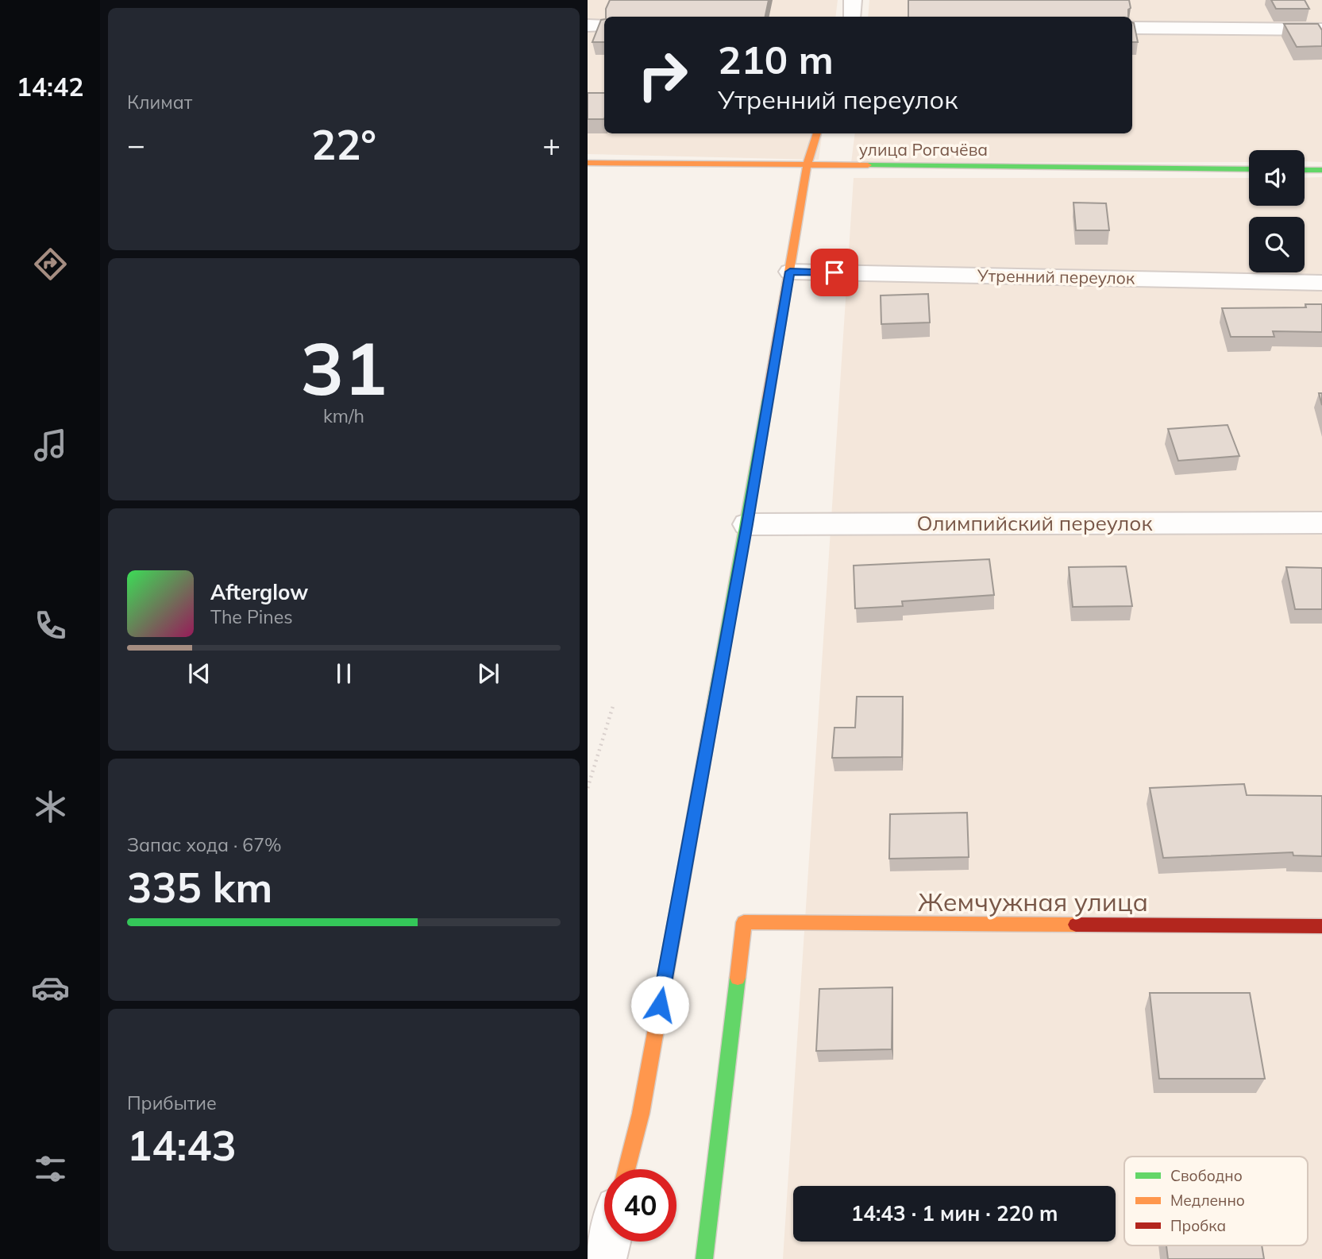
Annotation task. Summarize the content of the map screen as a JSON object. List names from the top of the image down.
{
  "streets": {
    "street": [
      "улица Рогачёва",
      "Утренний переулок",
      "Олимпийский переулок",
      "Жемчужная улица"
    ]
  },
  "legend": ["Свободно", "Медленно", "Пробка"],
  "page": {
    "tabs": "14:42",
    "tile": [
      "Климат",
      ["31", "km/h"],
      ["Запас хода · 67%", "335 km"],
      ["Прибытие", "14:43"]
    ],
    "turn": ["210 m", "Утренний переулок"],
    "heat": ["−", "22°", "+"],
    "song": ["Afterglow", "The Pines"],
    "limit": "40",
    "trip": "14:43 · 1 мин · 220 m"
  }
}
